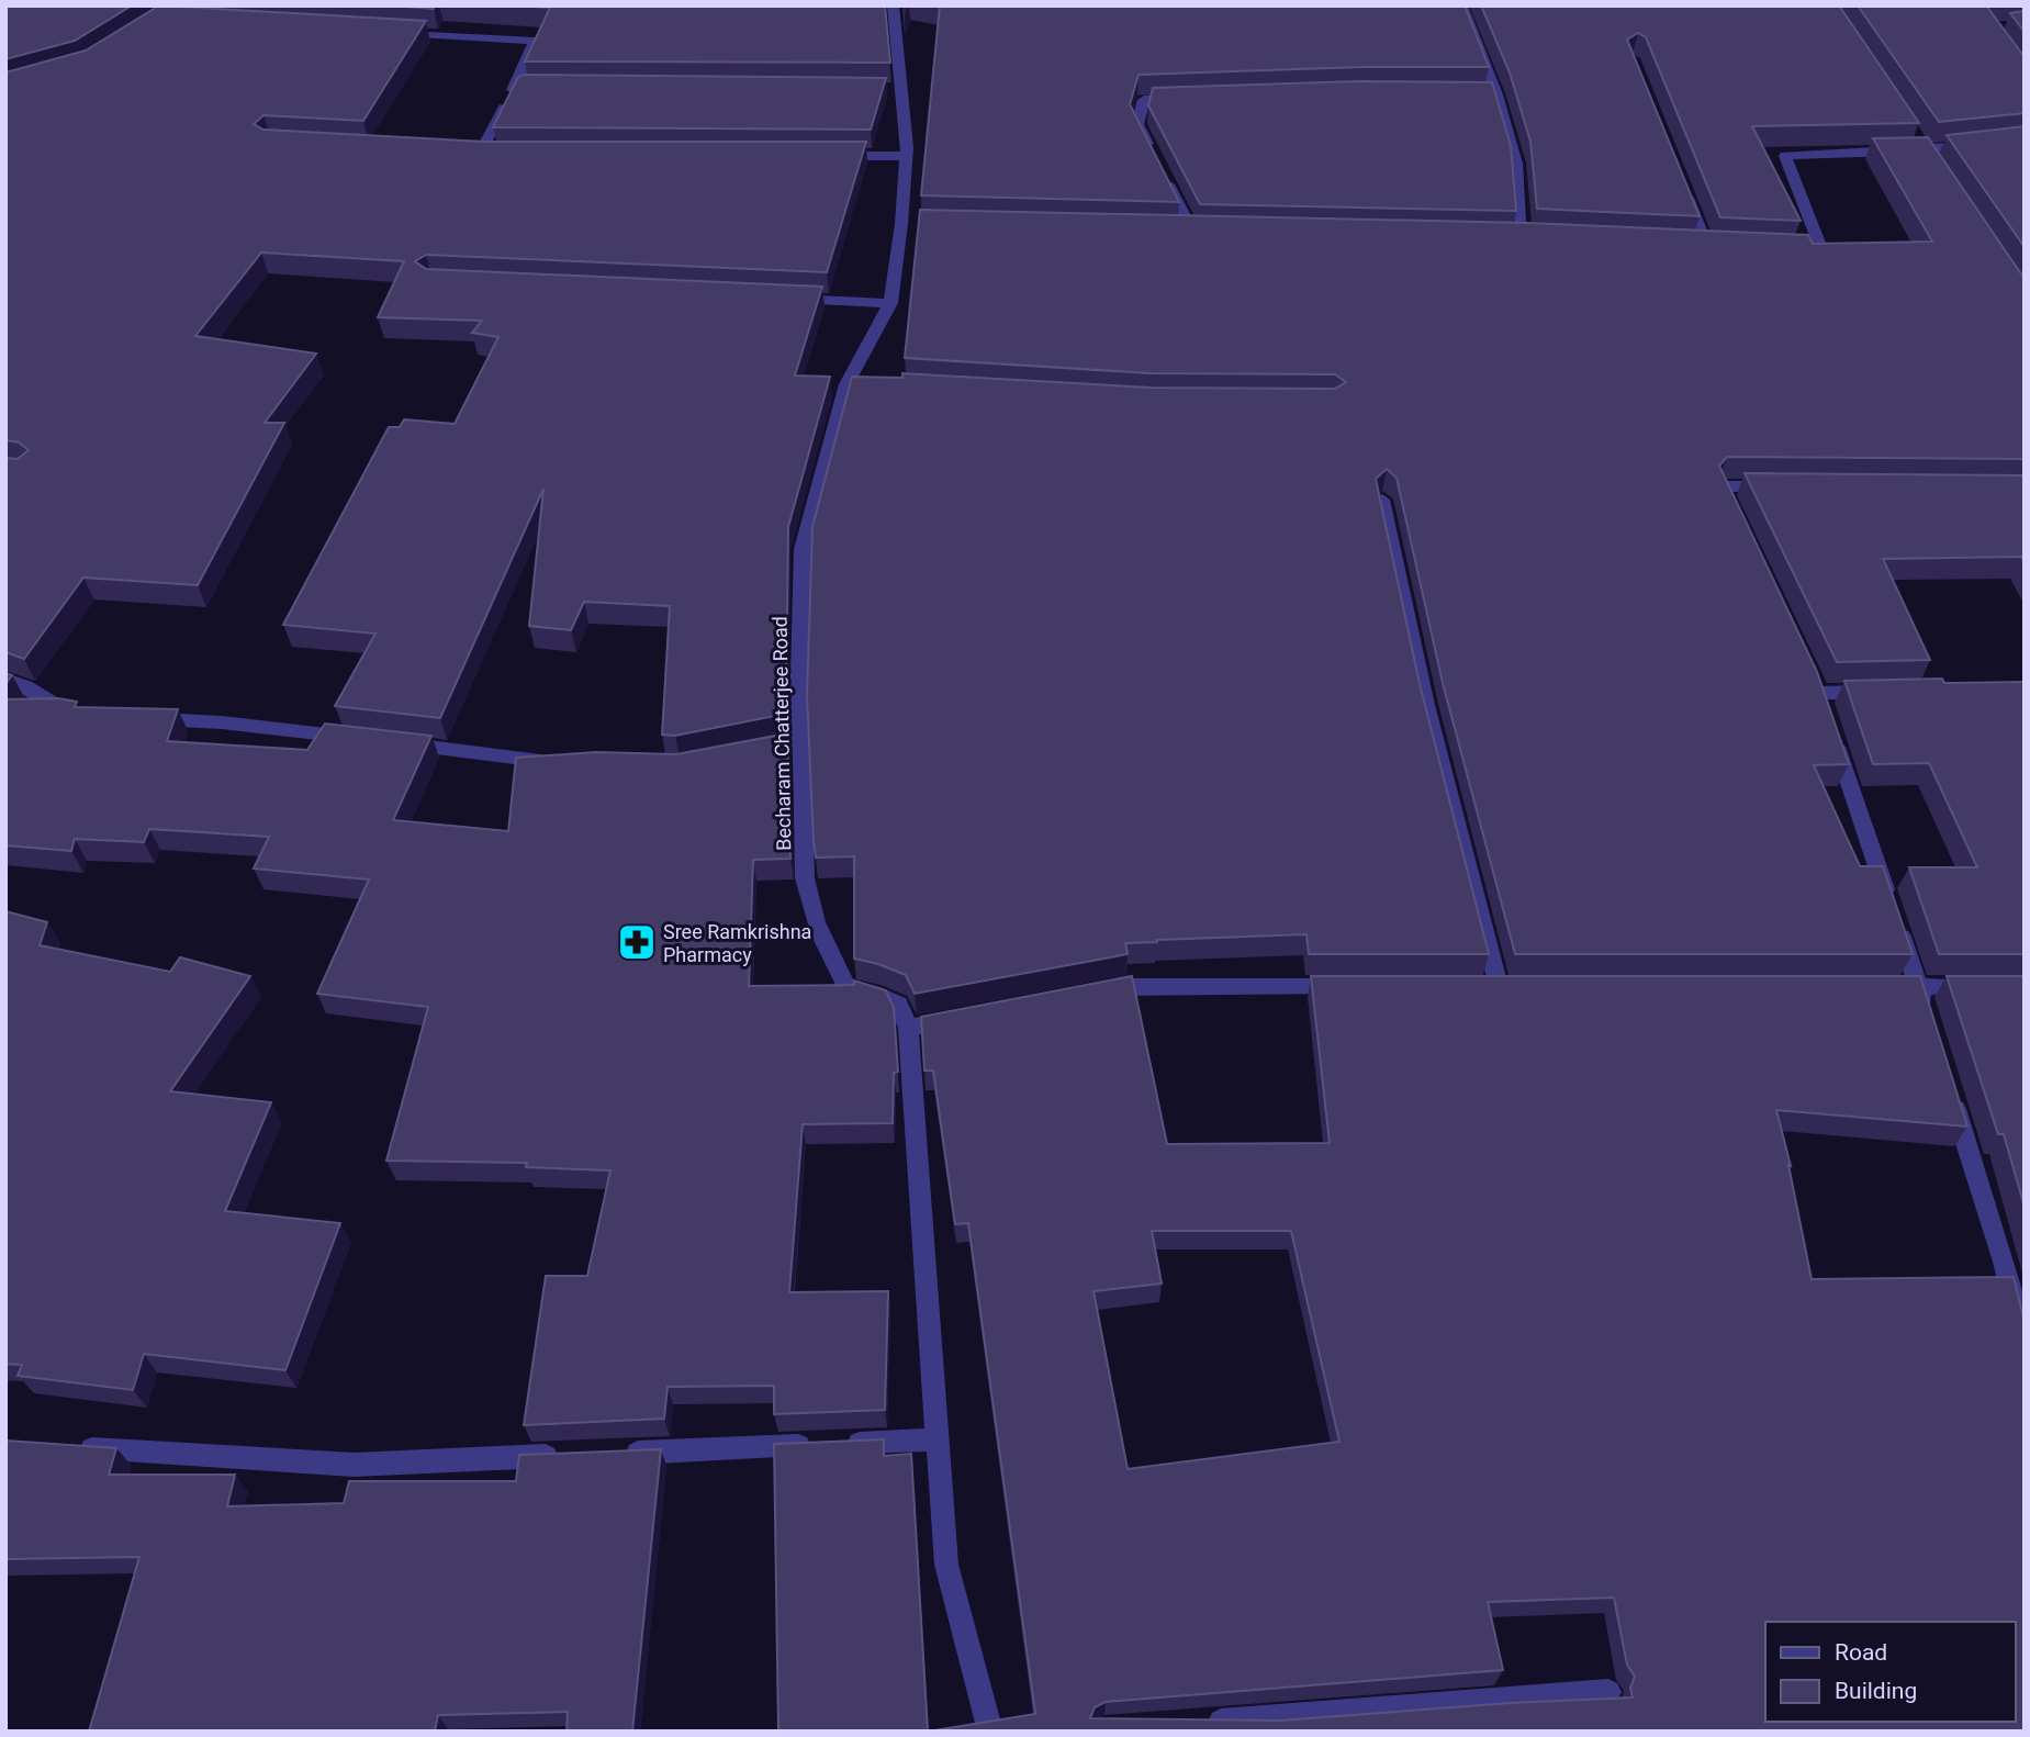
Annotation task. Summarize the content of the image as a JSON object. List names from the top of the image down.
{
  "streets": {
    "street": ["Becharam Chatterjee Road"]
  },
  "places": {
    "pharmacy": ["Sree Ramkrishna Pharmacy"]
  },
  "legend": ["Road", "Building"]
}
